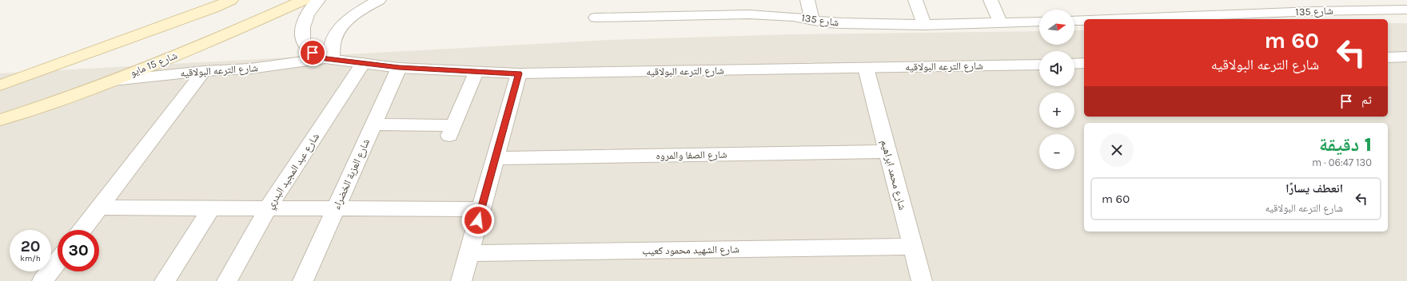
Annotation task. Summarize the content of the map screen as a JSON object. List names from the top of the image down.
{
  "streets": {
    "main road": ["شارع 15 مايو"],
    "street": [
      "شارع 135",
      "شارع الترعه البولاقيه",
      "شارع الصفا والمروه",
      "شارع عبد المجيد البدري",
      "شارع العزبة الخضراء",
      "شارع محمد ابراهيم",
      "شارع الشهيد محمود كعيب"
    ]
  },
  "crossings": [
    ["شارع 15 مايو", "شارع الترعه البولاقيه"],
    ["شارع الترعه البولاقيه", "شارع عبد المجيد البدري"],
    ["شارع الترعه البولاقيه", "شارع العزبة الخضراء"],
    ["شارع الترعه البولاقيه", "شارع محمد ابراهيم"],
    ["شارع الصفا والمروه", "شارع محمد ابراهيم"],
    ["شارع محمد ابراهيم", "شارع الشهيد محمود كعيب"]
  ],
  "north": "right",
  "page": {
    "map_buttons": ["+", "−"],
    "turn": ["60 m", "شارع الترعه البولاقيه"],
    "then": "ثم",
    "heading": ["1 دقيقة", "130 m · 06:47"],
    "list": [
      {
        "name": "انعطف يسارًا",
        "note": "شارع الترعه البولاقيه",
        "value": "60 m"
      }
    ],
    "speed": "20 km/h",
    "limit": "30"
  }
}
